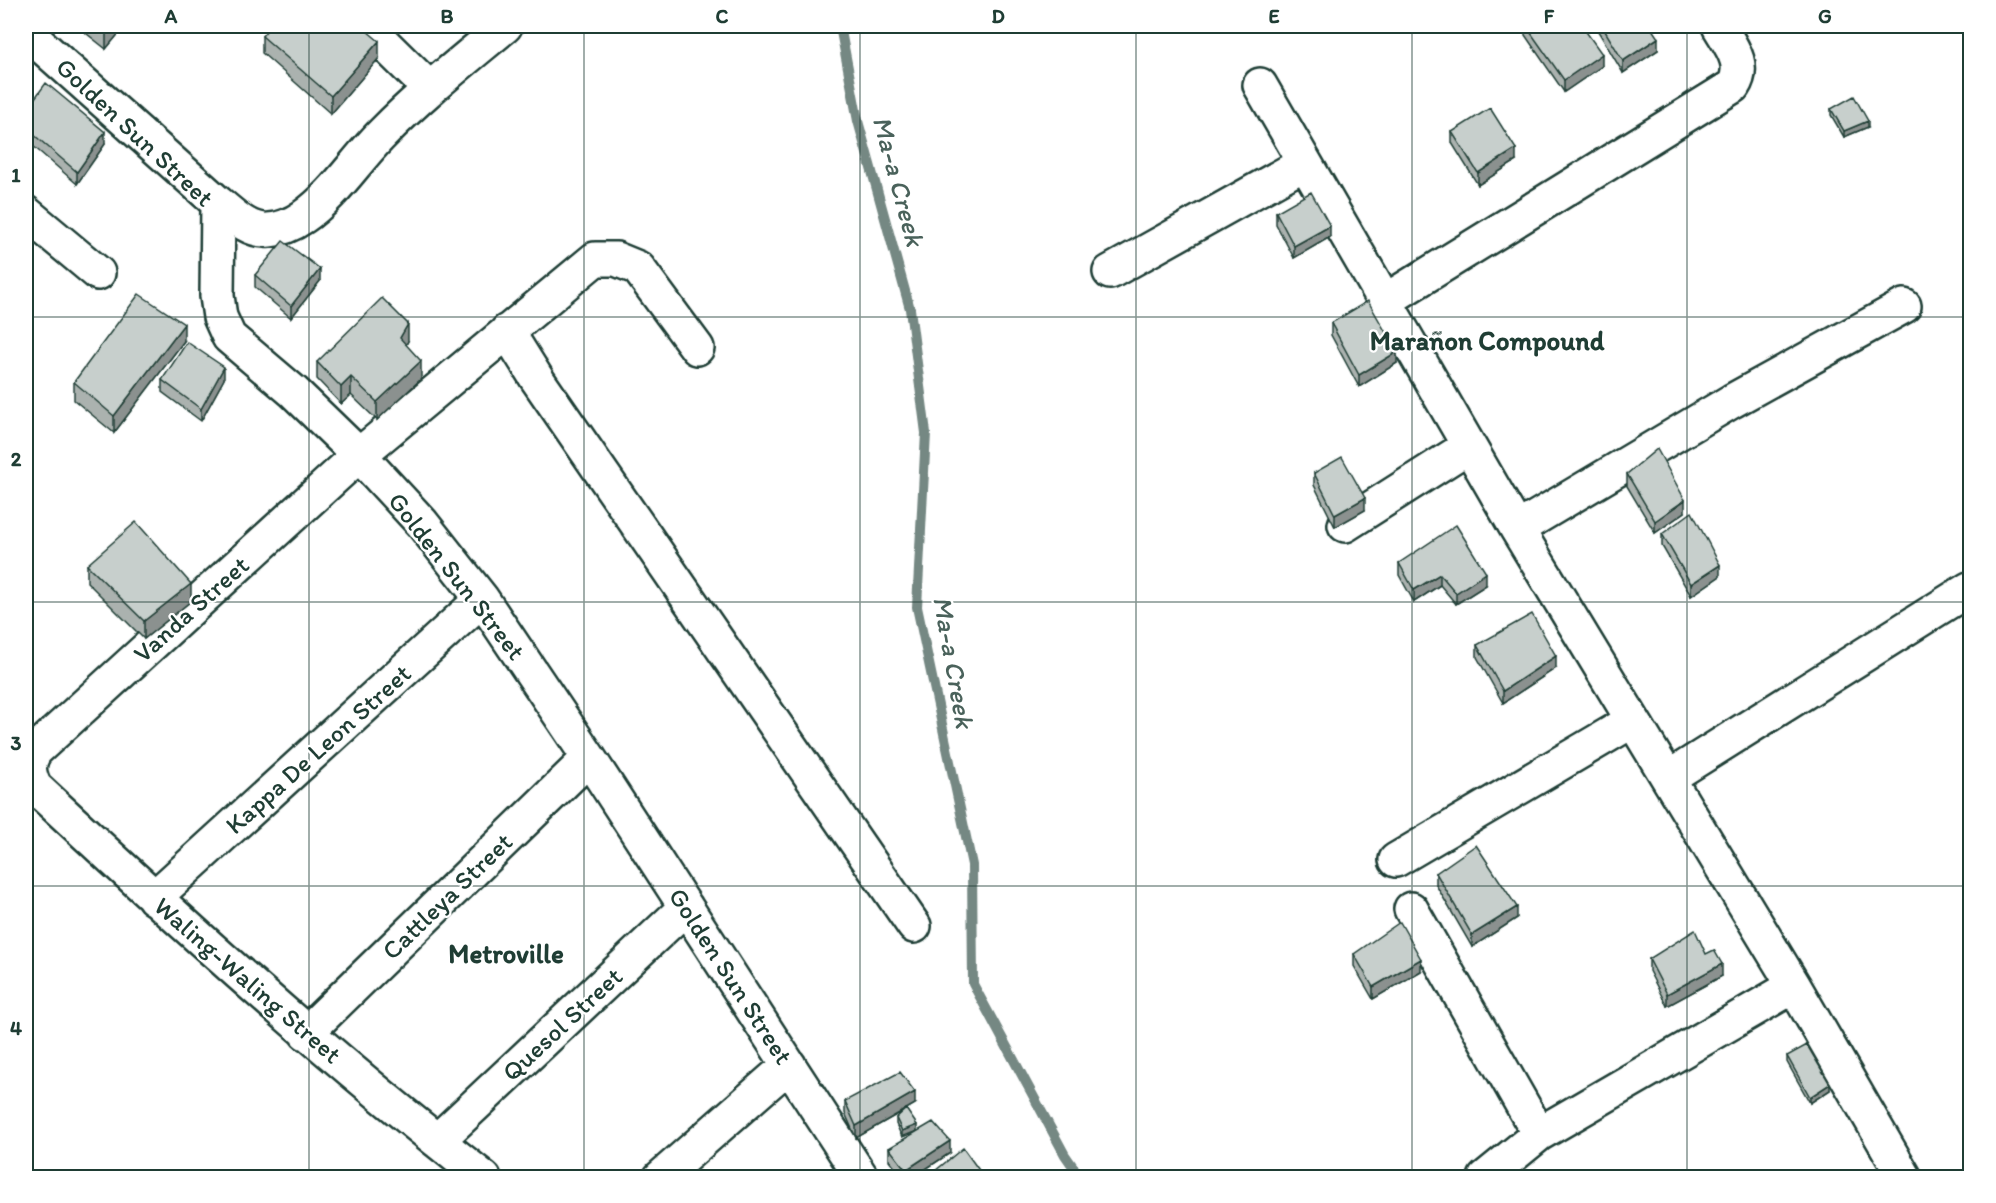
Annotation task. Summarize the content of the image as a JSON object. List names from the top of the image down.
{
  "streets": {
    "street": [
      "Golden Sun Street",
      "Vanda Street",
      "Kappa De Leon Street",
      "Cattleya Street",
      "Waling-Waling Street",
      "Quesol Street"
    ]
  },
  "crossings": [
    ["Golden Sun Street", "Vanda Street"],
    ["Golden Sun Street", "Kappa De Leon Street"],
    ["Golden Sun Street", "Cattleya Street"],
    ["Golden Sun Street", "Quesol Street"],
    ["Vanda Street", "Waling-Waling Street"],
    ["Kappa De Leon Street", "Waling-Waling Street"],
    ["Cattleya Street", "Waling-Waling Street"],
    ["Waling-Waling Street", "Quesol Street"]
  ],
  "districts": ["Marañon Compound", "Metroville"],
  "water": ["Ma-a Creek"],
  "grid": {
    "columns": [
      "A",
      "B",
      "C",
      "D",
      "E",
      "F",
      "G"
    ],
    "rows": [
      "1",
      "2",
      "3",
      "4"
    ]
  }
}
